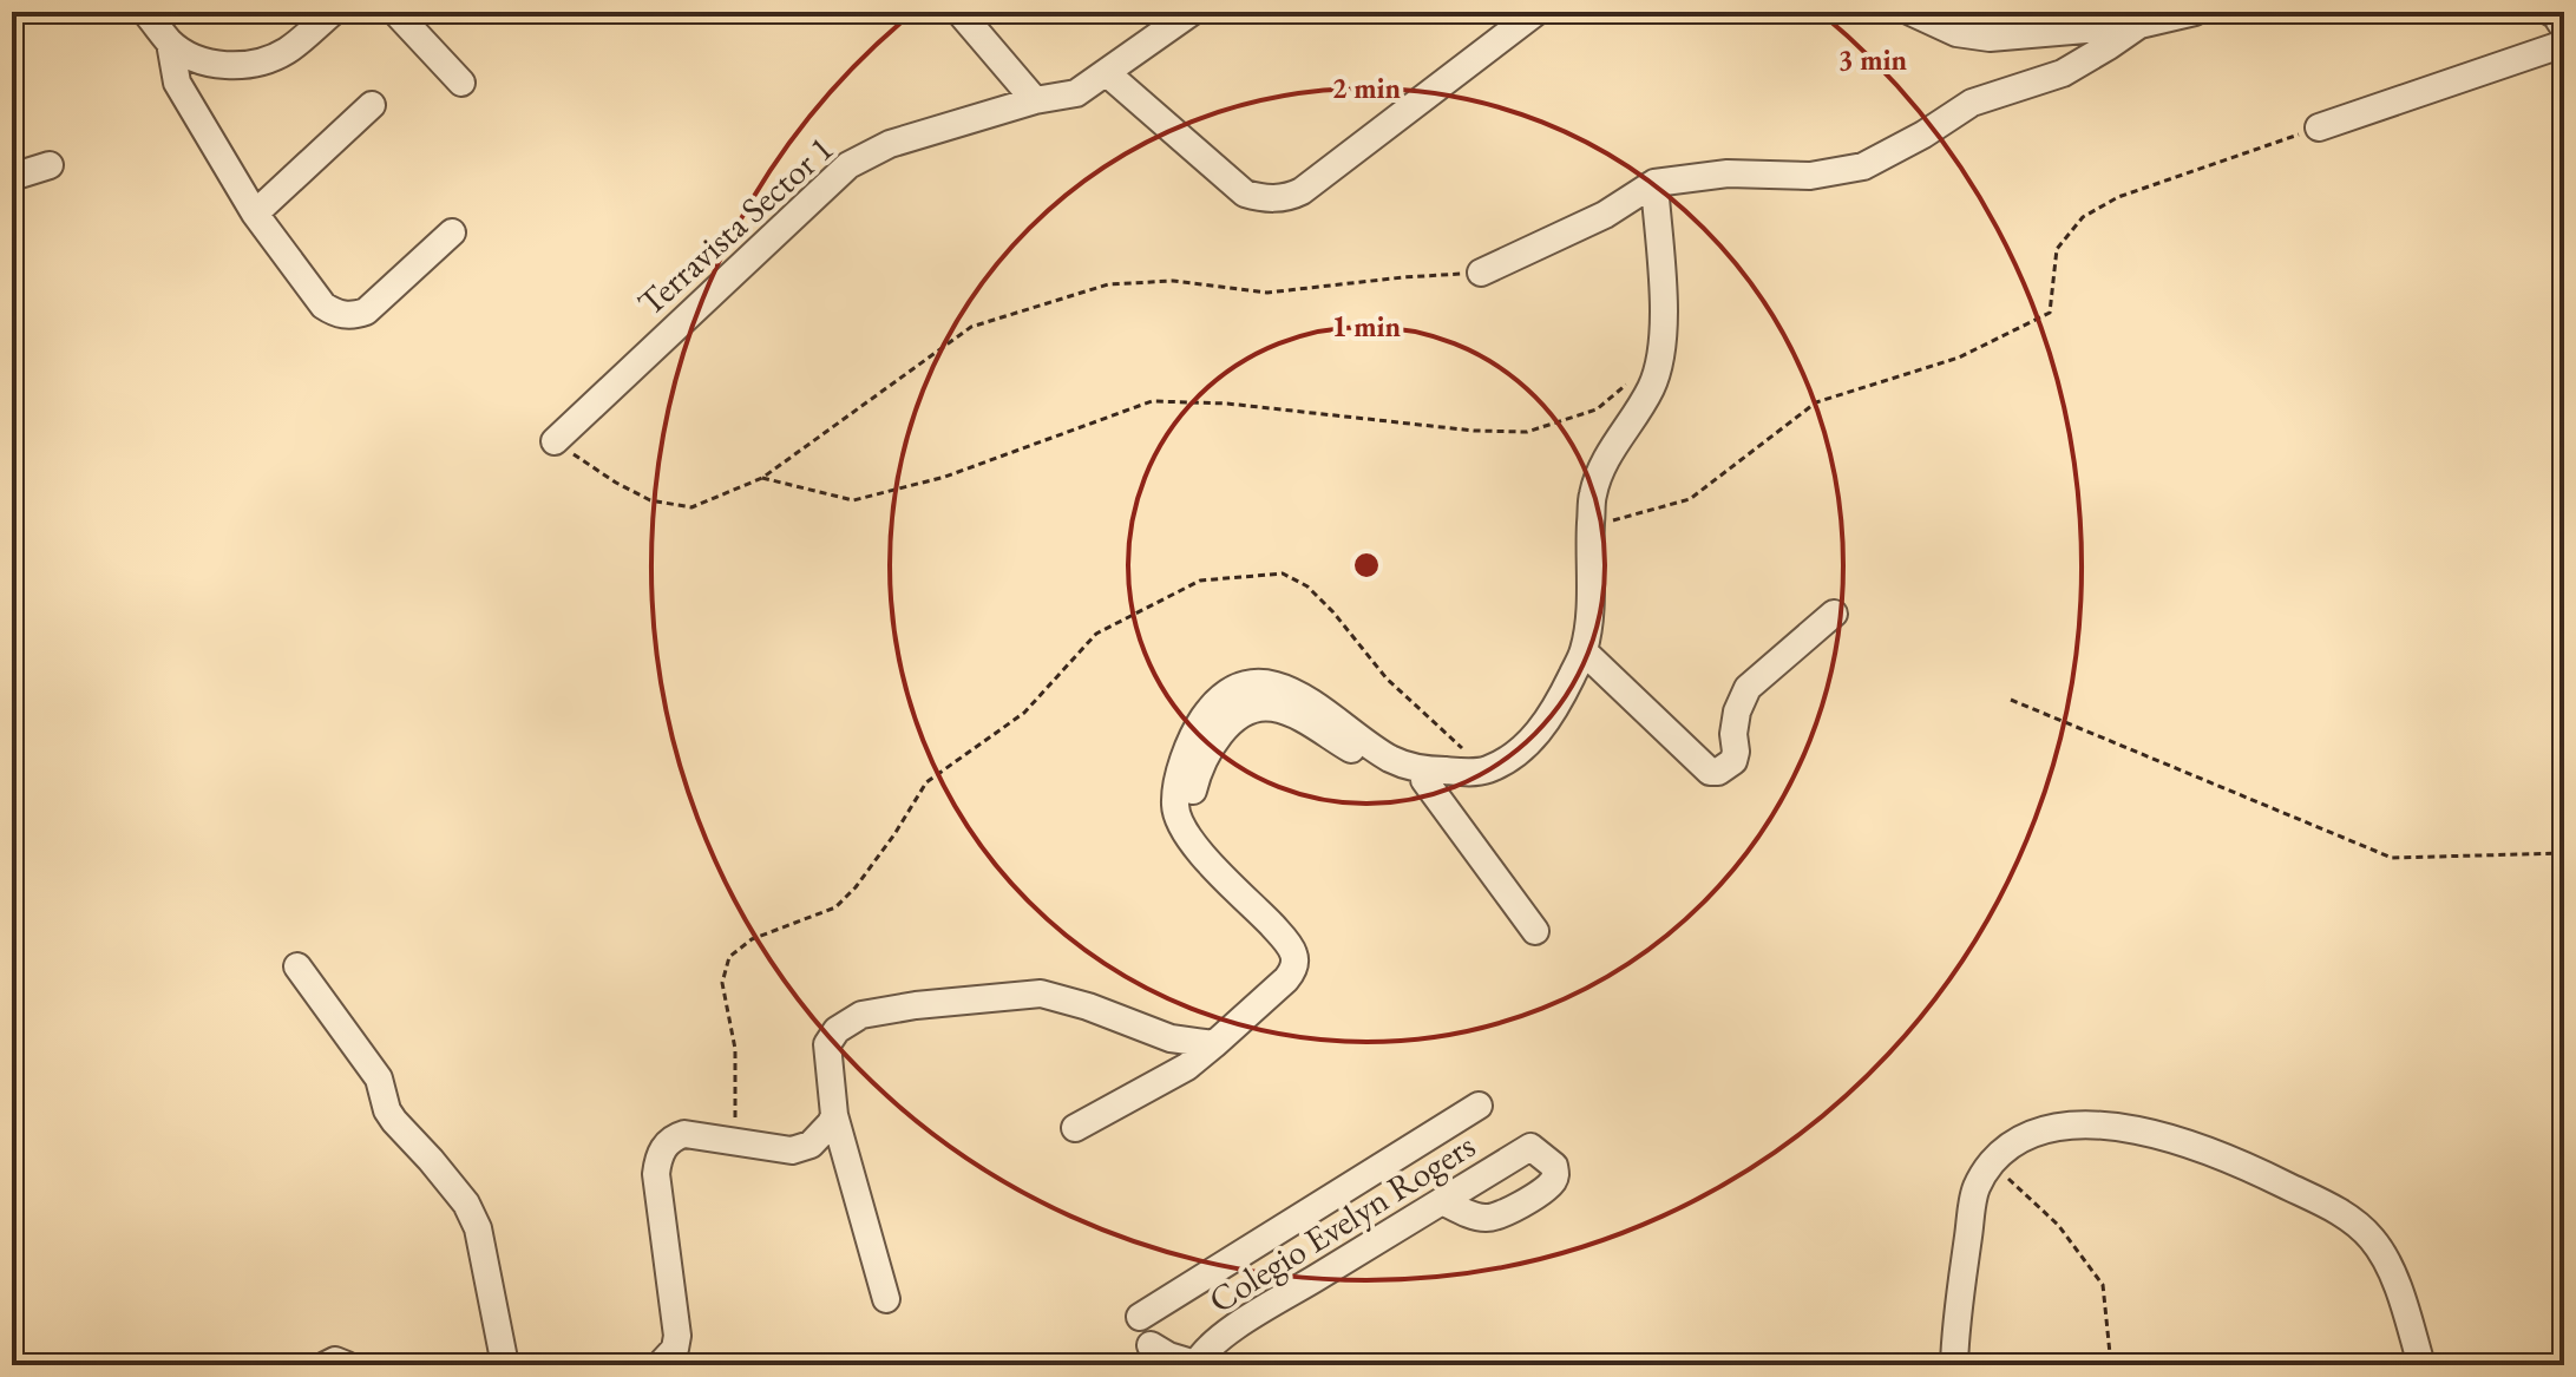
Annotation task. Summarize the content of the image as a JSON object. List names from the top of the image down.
{
  "streets": {
    "street": ["Terravista Sector 1", "Colegio Evelyn Rogers"]
  },
  "rings": ["3 min", "2 min", "1 min"]
}
